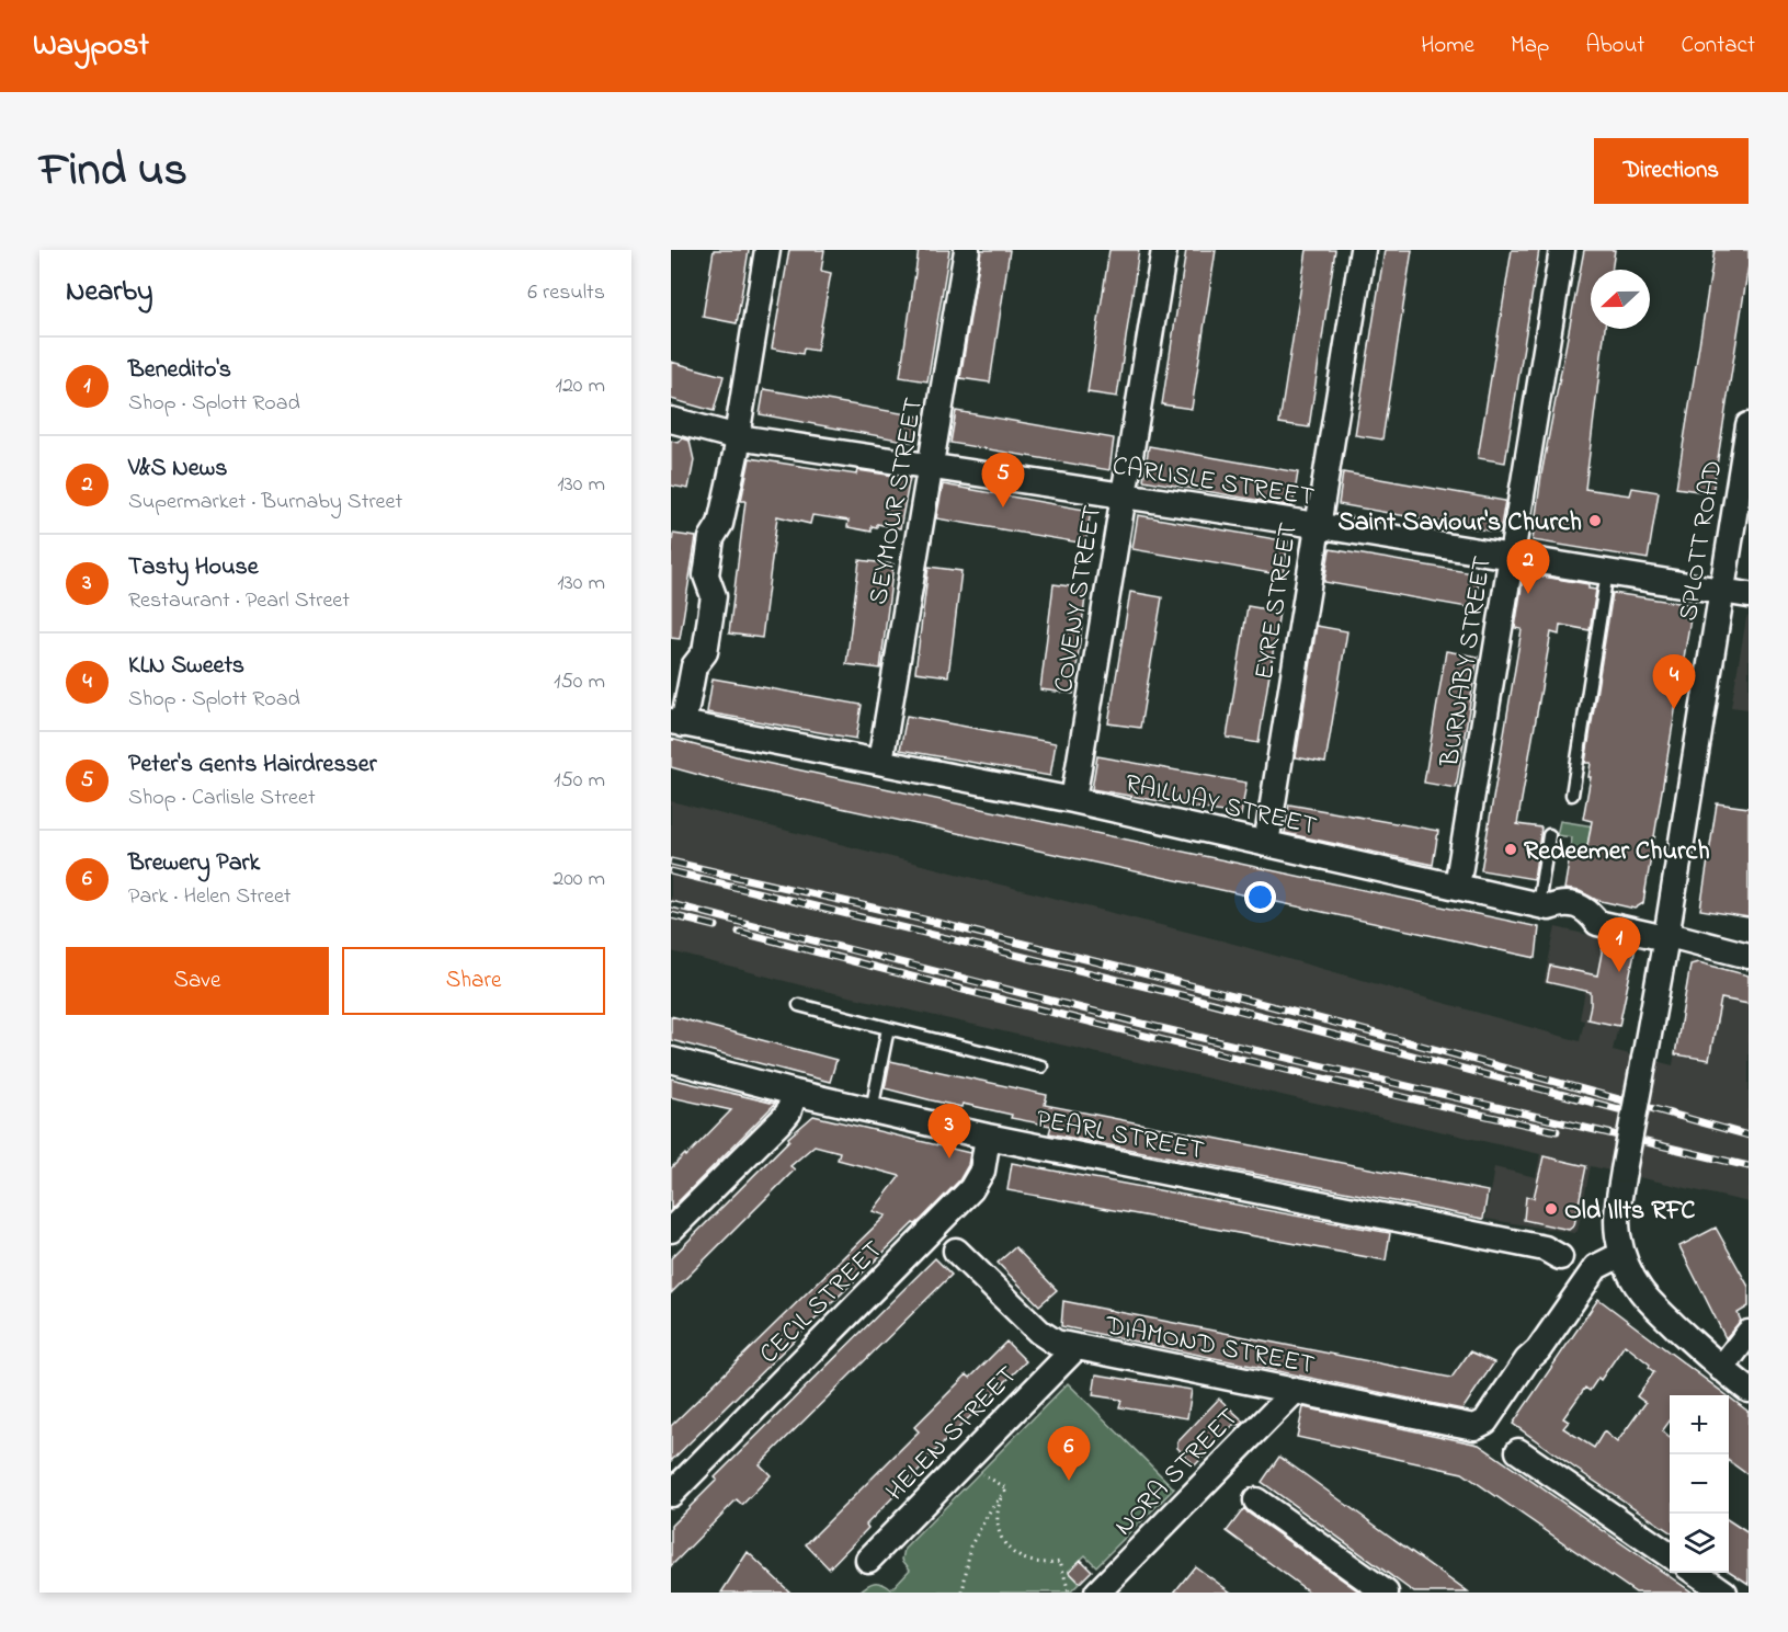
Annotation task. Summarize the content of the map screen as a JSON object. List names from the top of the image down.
{
  "streets": {
    "street": [
      "CARLISLE STREET",
      "SEYMOUR STREET",
      "SPLOTT ROAD",
      "COVENY STREET",
      "EYRE STREET",
      "BURNABY STREET",
      "RAILWAY STREET",
      "PEARL STREET",
      "CECIL STREET",
      "DIAMOND STREET",
      "HELEN STREET",
      "NORA STREET"
    ]
  },
  "crossings": [
    ["CARLISLE STREET", "SEYMOUR STREET"],
    ["CARLISLE STREET", "SPLOTT ROAD"],
    ["CARLISLE STREET", "COVENY STREET"],
    ["CARLISLE STREET", "EYRE STREET"],
    ["CARLISLE STREET", "BURNABY STREET"],
    ["SEYMOUR STREET", "RAILWAY STREET"],
    ["SPLOTT ROAD", "RAILWAY STREET"],
    ["SPLOTT ROAD", "DIAMOND STREET"],
    ["COVENY STREET", "RAILWAY STREET"],
    ["EYRE STREET", "RAILWAY STREET"],
    ["BURNABY STREET", "RAILWAY STREET"],
    ["PEARL STREET", "CECIL STREET"],
    ["DIAMOND STREET", "HELEN STREET"],
    ["DIAMOND STREET", "NORA STREET"]
  ],
  "places": ["Saint Saviour's Church", "Redeemer Church", "Old Illts RFC"],
  "north": "left",
  "page": {
    "header": "Waypost",
    "nav": [
      "Home",
      "Map",
      "About",
      "Contact"
    ],
    "title": "Find us",
    "buttons": [
      "Directions",
      ["Save", "Share"]
    ],
    "heading": ["Nearby", "6 results"],
    "list": [
      {
        "mark": "1",
        "name": "Benedito's",
        "note": "Shop · Splott Road",
        "value": "120 m"
      },
      {
        "mark": "2",
        "name": "V&S News",
        "note": "Supermarket · Burnaby Street",
        "value": "130 m"
      },
      {
        "mark": "3",
        "name": "Tasty House",
        "note": "Restaurant · Pearl Street",
        "value": "130 m"
      },
      {
        "mark": "4",
        "name": "KLN Sweets",
        "note": "Shop · Splott Road",
        "value": "150 m"
      },
      {
        "mark": "5",
        "name": "Peter's Gents Hairdresser",
        "note": "Shop · Carlisle Street",
        "value": "150 m"
      },
      {
        "mark": "6",
        "name": "Brewery Park",
        "note": "Park · Helen Street",
        "value": "200 m"
      }
    ],
    "pins": [
      "5",
      "2",
      "4",
      "1",
      "3",
      "6"
    ],
    "map_buttons": ["+", "−"]
  }
}
